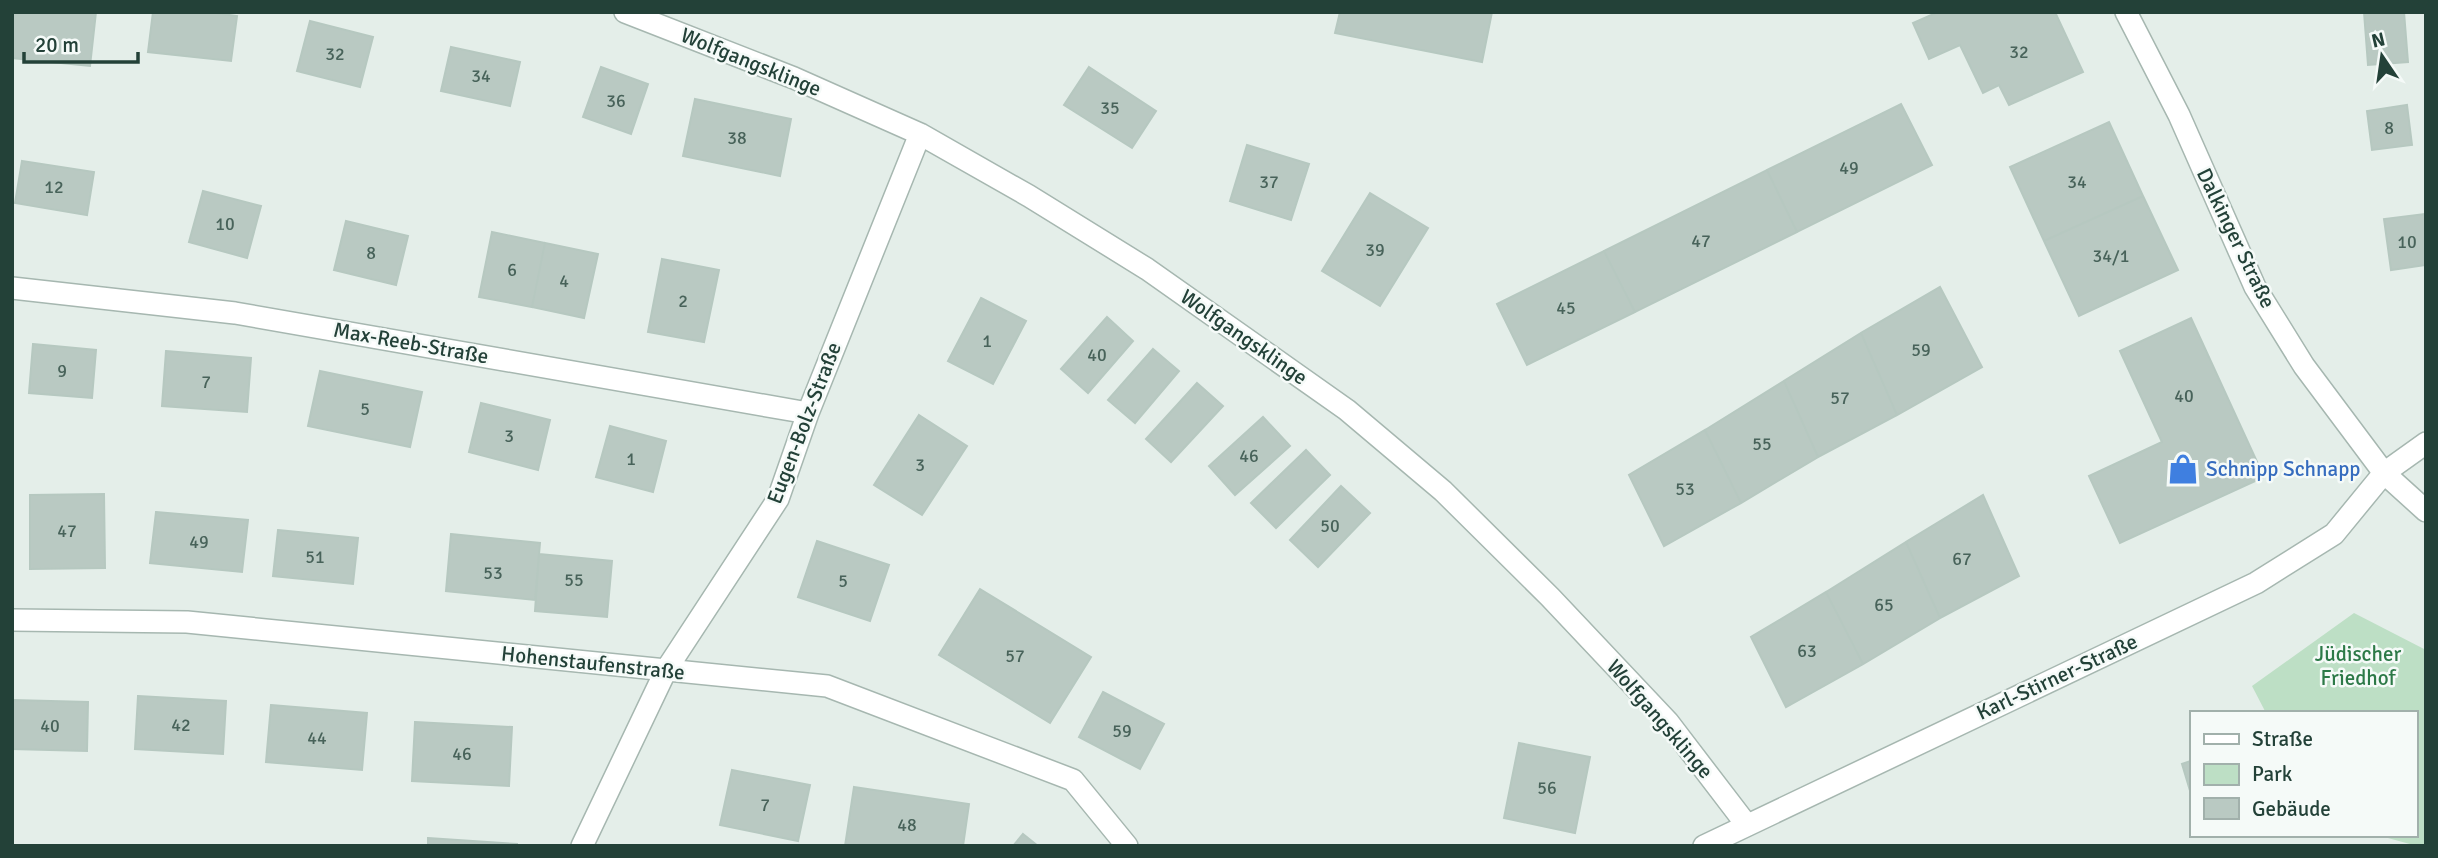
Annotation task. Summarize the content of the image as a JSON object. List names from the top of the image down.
{
  "streets": {
    "street": [
      "Wolfgangsklinge",
      "Dalkinger Straße",
      "Max-Reeb-Straße",
      "Eugen-Bolz-Straße",
      "Hohenstaufenstraße",
      "Karl-Stirner-Straße"
    ]
  },
  "crossings": [
    ["Wolfgangsklinge", "Eugen-Bolz-Straße"],
    ["Wolfgangsklinge", "Karl-Stirner-Straße"],
    ["Dalkinger Straße", "Karl-Stirner-Straße"],
    ["Max-Reeb-Straße", "Eugen-Bolz-Straße"],
    ["Eugen-Bolz-Straße", "Hohenstaufenstraße"]
  ],
  "parks": ["Jüdischer Friedhof"],
  "places": {
    "shop": ["Schnipp Schnapp"]
  },
  "house_numbers": [
    "32",
    "32",
    "34",
    "36",
    "35",
    "8",
    "38",
    "49",
    "37",
    "34",
    "12",
    "10",
    "47",
    "10",
    "39",
    "8",
    "34/1",
    "6",
    "4",
    "2",
    "45",
    "1",
    "59",
    "40",
    "9",
    "7",
    "40",
    "57",
    "5",
    "3",
    "55",
    "46",
    "1",
    "3",
    "53",
    "50",
    "47",
    "49",
    "51",
    "67",
    "53",
    "55",
    "5",
    "65",
    "63",
    "57",
    "42",
    "40",
    "59",
    "44",
    "46",
    "56",
    "7",
    "48"
  ],
  "legend": ["Straße", "Park", "Gebäude"],
  "scale_bar": "20 m",
  "north": "top"
}
